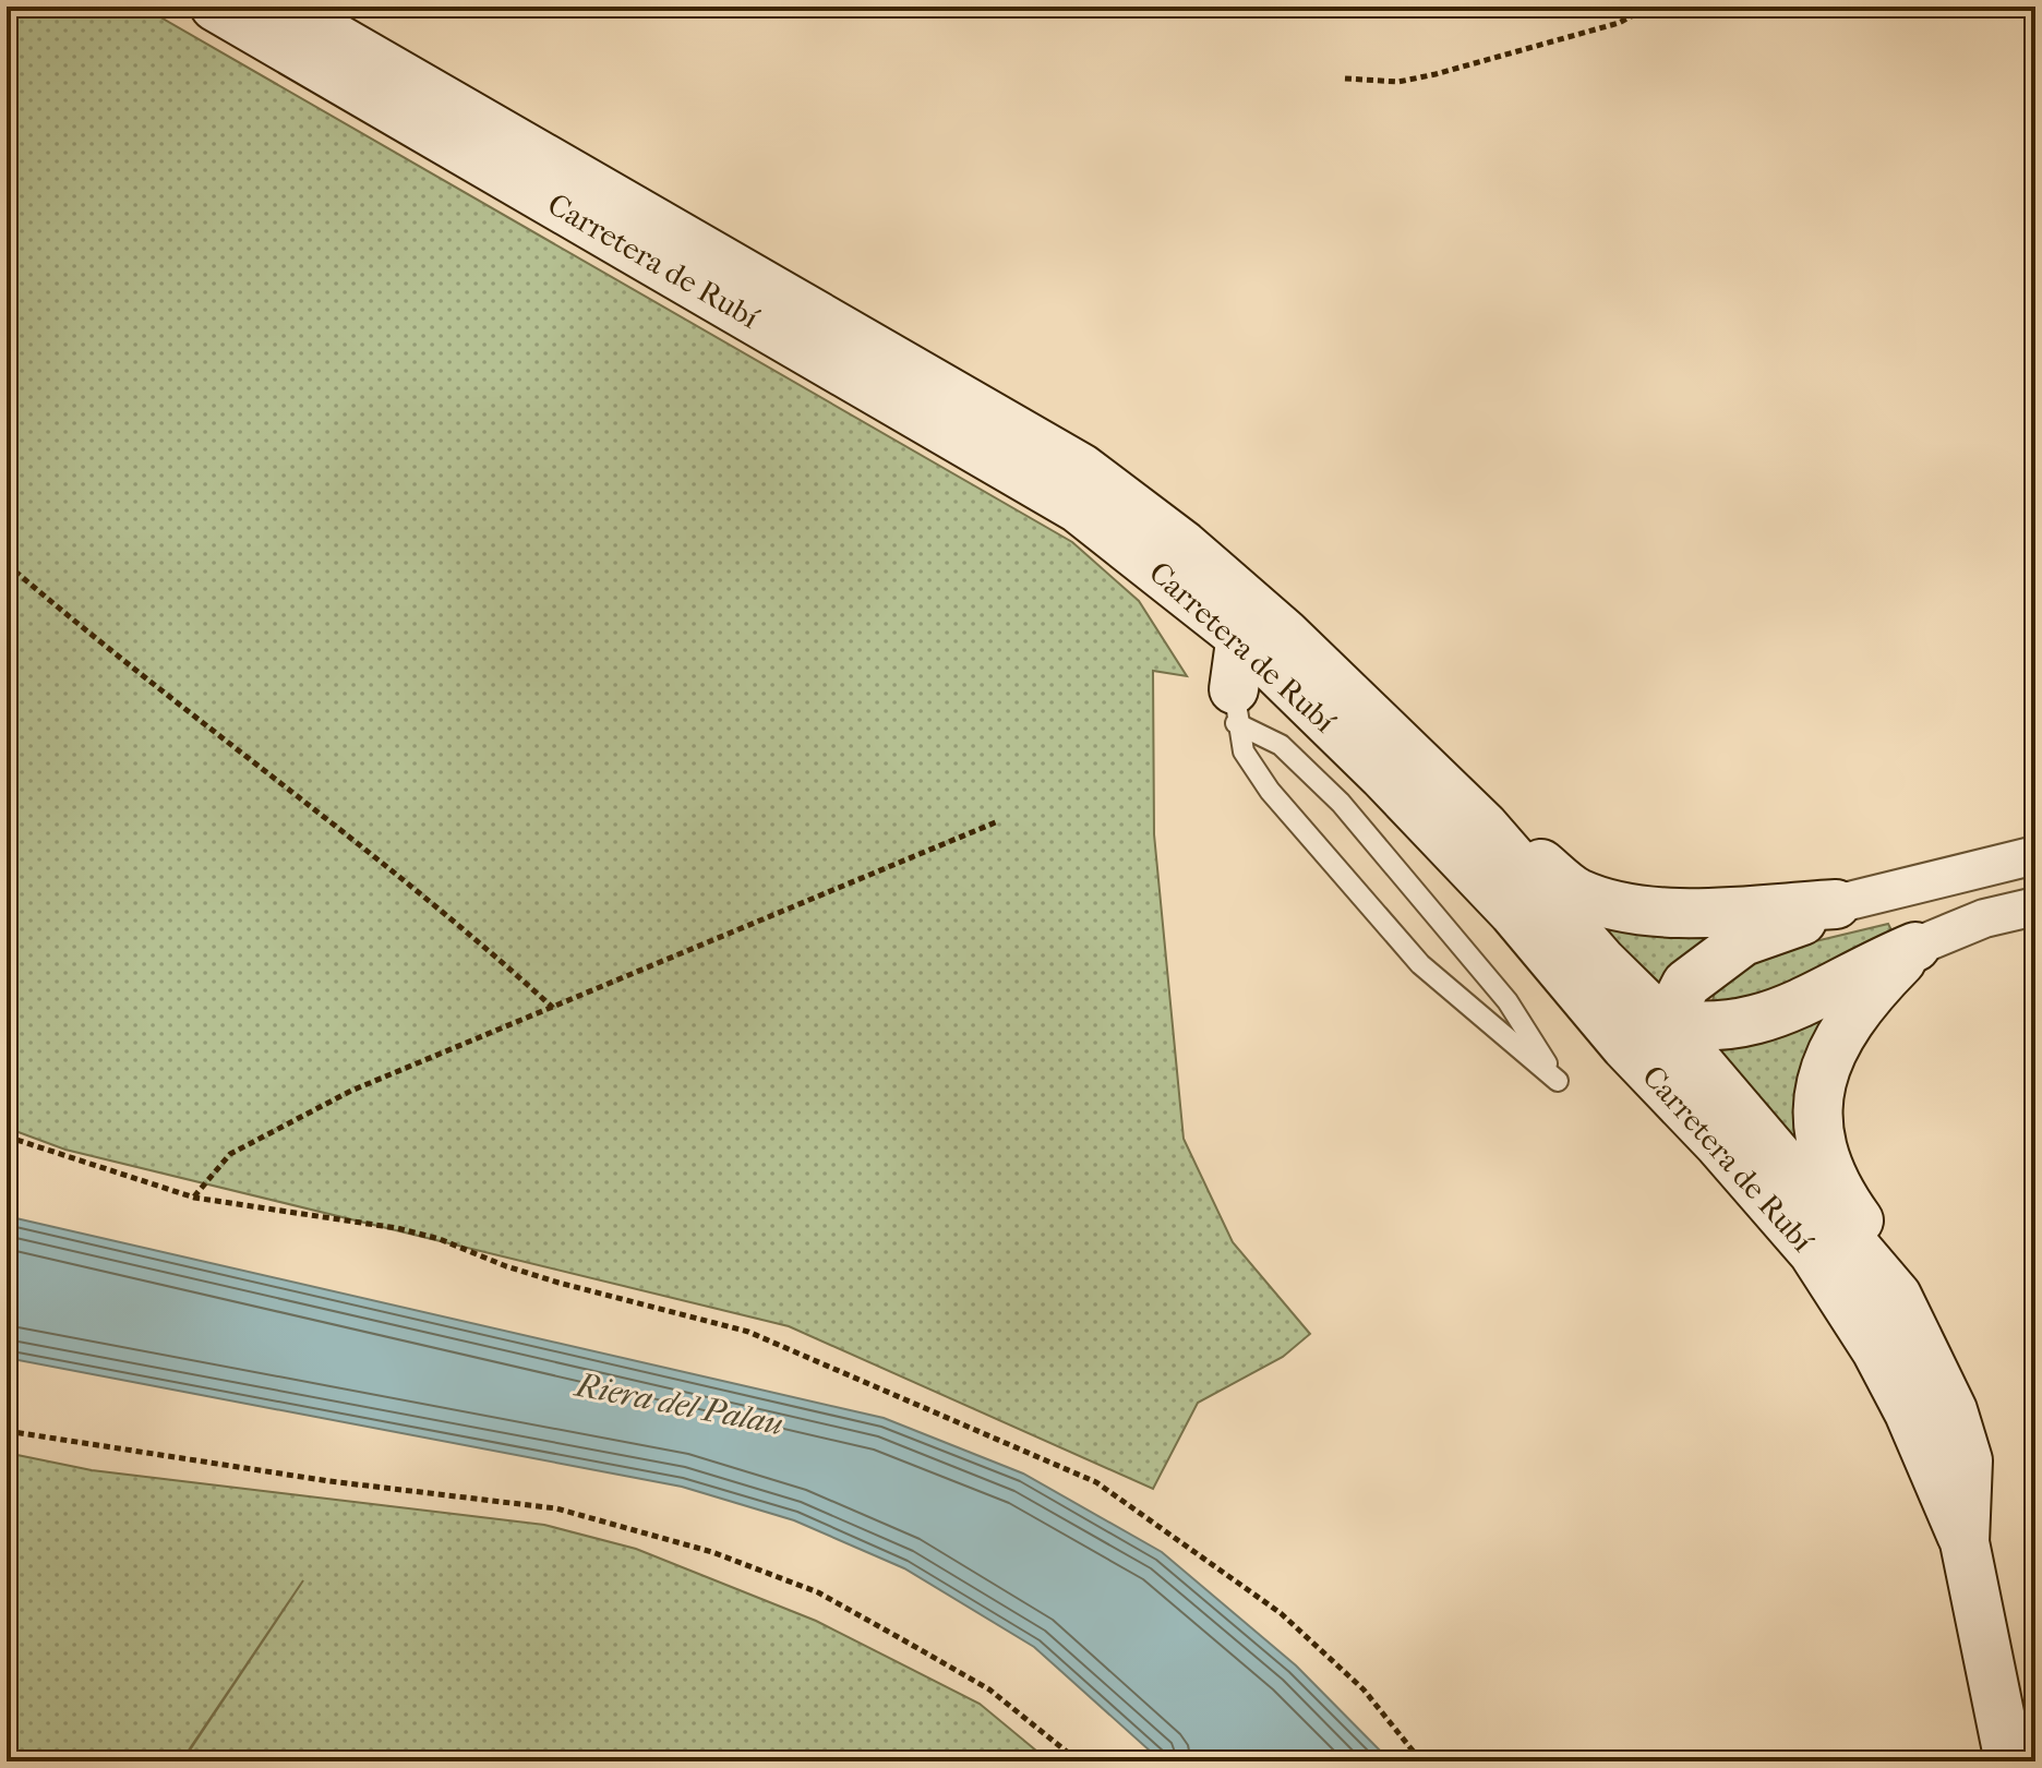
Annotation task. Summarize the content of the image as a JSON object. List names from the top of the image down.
{
  "streets": {
    "main road": ["Carretera de Rubí"]
  },
  "water": ["Riera del Palau"]
}
